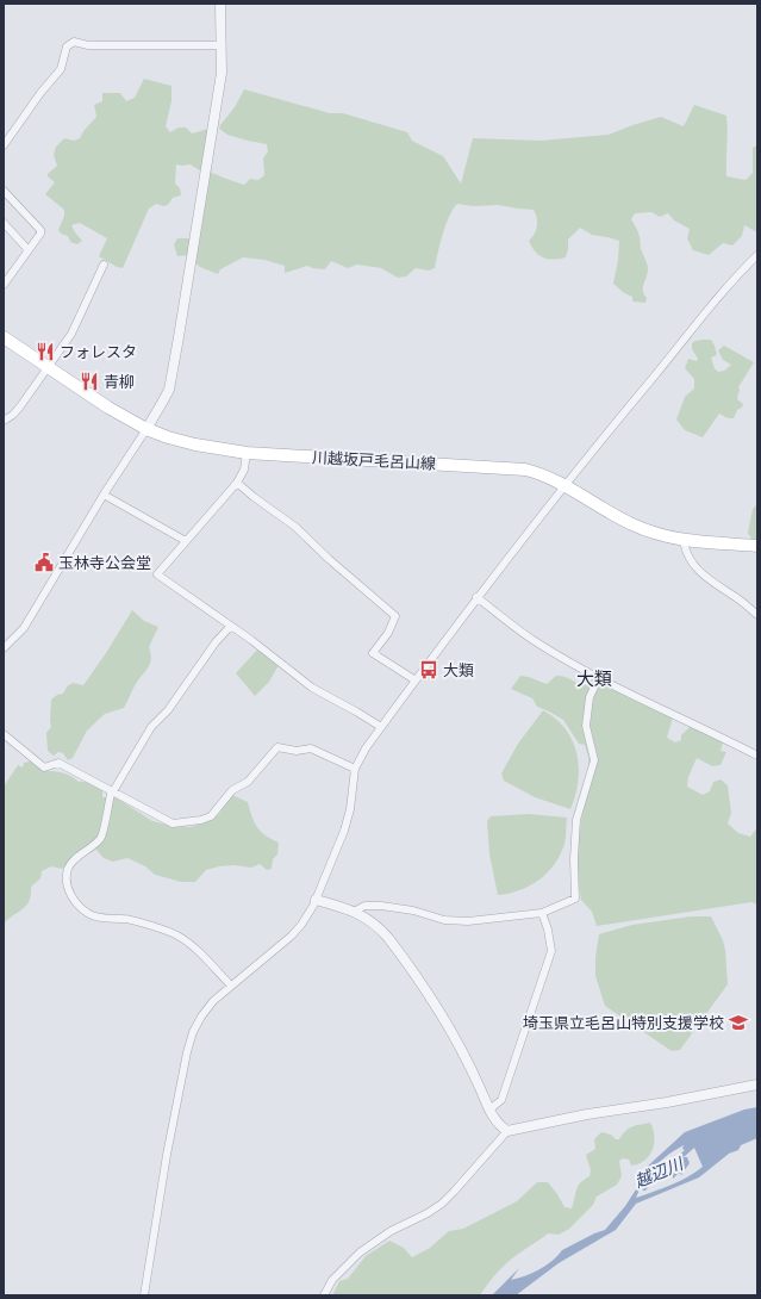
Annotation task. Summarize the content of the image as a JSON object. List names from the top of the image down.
{
  "streets": {
    "main road": ["川越坂戸毛呂山線"]
  },
  "districts": ["大類"],
  "water": ["越辺川"],
  "places": {
    "restaurant": ["フォレスタ", "青柳"],
    "public building": ["玉林寺公会堂"],
    "bus stop": ["大類"],
    "school or university": ["埼玉県立毛呂山特別支援学校"]
  }
}
